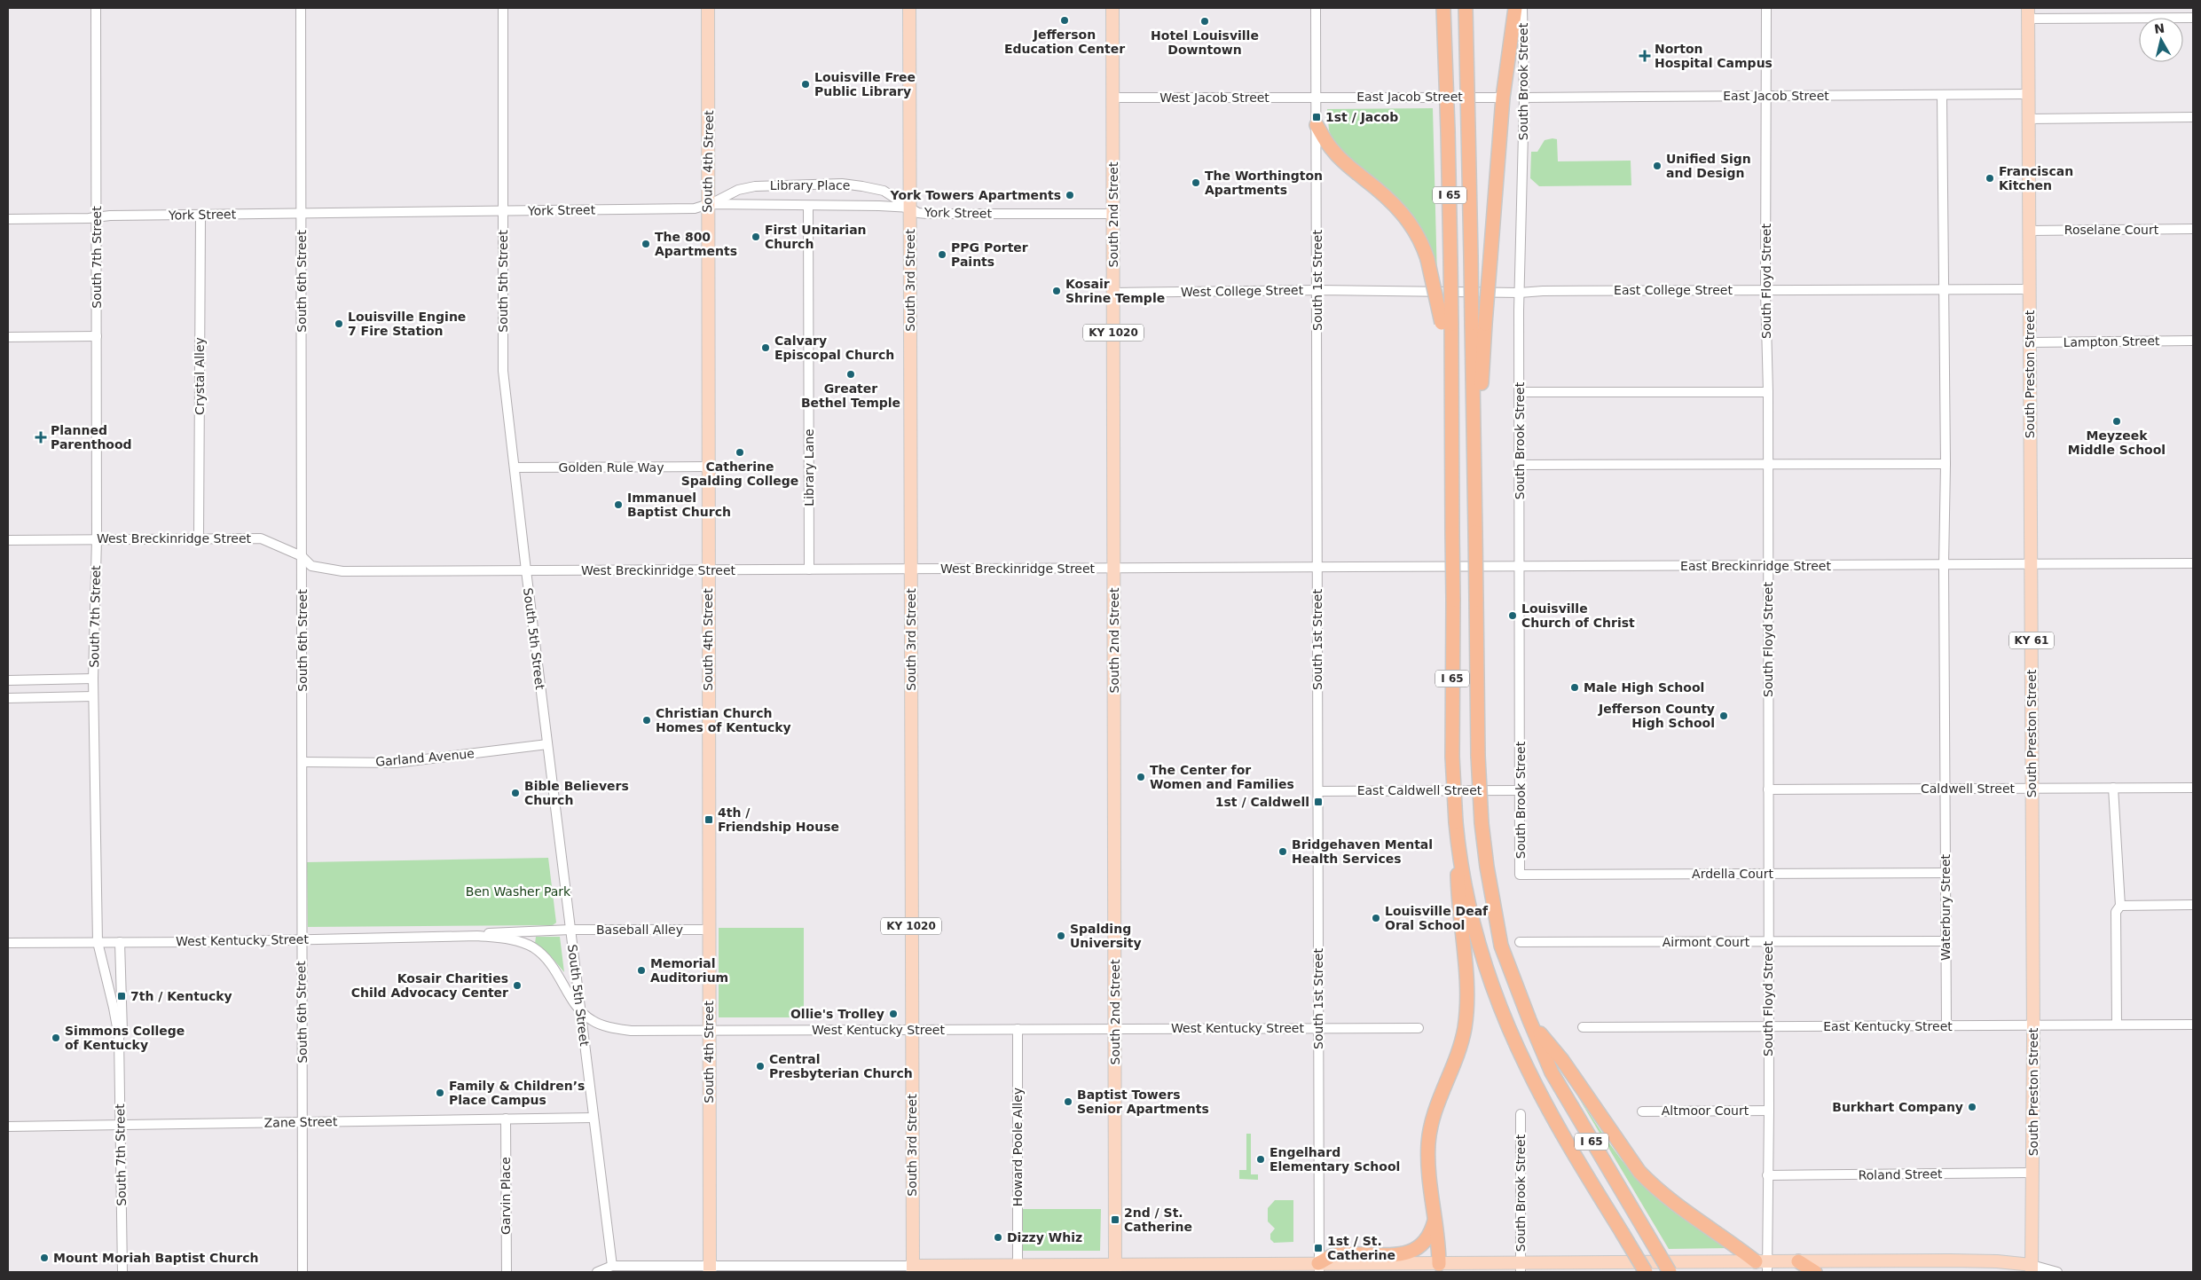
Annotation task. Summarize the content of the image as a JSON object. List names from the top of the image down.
{
  "streets": {
    "highway": ["I 65"],
    "main road": [
      "South 4th Street",
      "South 2nd Street",
      "South 3rd Street",
      "KY 1020",
      "South Preston Street",
      "KY 61"
    ],
    "street": [
      "South Brook Street",
      "East Jacob Street",
      "West Jacob Street",
      "Library Place",
      "York Street",
      "Roselane Court",
      "South 7th Street",
      "South 1st Street",
      "South 6th Street",
      "South 5th Street",
      "South Floyd Street",
      "East College Street",
      "West College Street",
      "Lampton Street",
      "Crystal Alley",
      "Golden Rule Way",
      "Library Lane",
      "West Breckinridge Street",
      "East Breckinridge Street",
      "Garland Avenue",
      "Caldwell Street",
      "East Caldwell Street",
      "Ardella Court",
      "Waterbury Street",
      "Baseball Alley",
      "West Kentucky Street",
      "Airmont Court",
      "East Kentucky Street",
      "Altmoor Court",
      "Zane Street",
      "Howard Poole Alley",
      "Roland Street",
      "Garvin Place"
    ]
  },
  "crossings": [
    ["South Brook Street", "East Jacob Street"],
    ["South Brook Street", "East College Street"],
    ["South Brook Street", "East Breckinridge Street"],
    ["South Brook Street", "East Caldwell Street"],
    ["South Brook Street", "Ardella Court"],
    ["East Jacob Street", "West Jacob Street"],
    ["East Jacob Street", "South 1st Street"],
    ["East Jacob Street", "South Floyd Street"],
    ["East Jacob Street", "South Preston Street"],
    ["East Jacob Street", "Waterbury Street"],
    ["West Jacob Street", "South 2nd Street"],
    ["West Jacob Street", "South 1st Street"],
    ["South 4th Street", "Library Place"],
    ["South 4th Street", "York Street"],
    ["South 4th Street", "Golden Rule Way"],
    ["South 4th Street", "West Breckinridge Street"],
    ["South 4th Street", "Baseball Alley"],
    ["South 4th Street", "West Kentucky Street"],
    ["Library Place", "York Street"],
    ["Library Place", "South 3rd Street"],
    ["York Street", "South 2nd Street"],
    ["York Street", "South 7th Street"],
    ["York Street", "South 3rd Street"],
    ["York Street", "South 6th Street"],
    ["York Street", "South 5th Street"],
    ["York Street", "Crystal Alley"],
    ["York Street", "Library Lane"],
    ["South 2nd Street", "West College Street"],
    ["South 2nd Street", "West Breckinridge Street"],
    ["South 2nd Street", "West Kentucky Street"],
    ["Roselane Court", "South Preston Street"],
    ["South 7th Street", "West Breckinridge Street"],
    ["South 7th Street", "West Kentucky Street"],
    ["South 7th Street", "Zane Street"],
    ["South 3rd Street", "West Breckinridge Street"],
    ["South 3rd Street", "West Kentucky Street"],
    ["South 1st Street", "East College Street"],
    ["South 1st Street", "West College Street"],
    ["South 1st Street", "West Breckinridge Street"],
    ["South 1st Street", "East Breckinridge Street"],
    ["South 1st Street", "East Caldwell Street"],
    ["South 1st Street", "West Kentucky Street"],
    ["South 6th Street", "West Breckinridge Street"],
    ["South 6th Street", "Garland Avenue"],
    ["South 6th Street", "West Kentucky Street"],
    ["South 6th Street", "Zane Street"],
    ["South 5th Street", "Golden Rule Way"],
    ["South 5th Street", "West Breckinridge Street"],
    ["South 5th Street", "Garland Avenue"],
    ["South 5th Street", "Baseball Alley"],
    ["South 5th Street", "West Kentucky Street"],
    ["South 5th Street", "Zane Street"],
    ["South Floyd Street", "East College Street"],
    ["South Floyd Street", "East Breckinridge Street"],
    ["South Floyd Street", "Caldwell Street"],
    ["South Floyd Street", "Ardella Court"],
    ["South Floyd Street", "Airmont Court"],
    ["South Floyd Street", "East Kentucky Street"],
    ["South Floyd Street", "Altmoor Court"],
    ["South Floyd Street", "Roland Street"],
    ["East College Street", "West College Street"],
    ["East College Street", "South Preston Street"],
    ["East College Street", "Waterbury Street"],
    ["Lampton Street", "South Preston Street"],
    ["South Preston Street", "East Breckinridge Street"],
    ["South Preston Street", "Caldwell Street"],
    ["South Preston Street", "East Kentucky Street"],
    ["South Preston Street", "Roland Street"],
    ["Crystal Alley", "West Breckinridge Street"],
    ["Library Lane", "West Breckinridge Street"],
    ["West Breckinridge Street", "East Breckinridge Street"],
    ["East Breckinridge Street", "Waterbury Street"],
    ["Caldwell Street", "Waterbury Street"],
    ["Ardella Court", "Waterbury Street"],
    ["Waterbury Street", "Airmont Court"],
    ["Waterbury Street", "East Kentucky Street"],
    ["Baseball Alley", "West Kentucky Street"],
    ["West Kentucky Street", "Howard Poole Alley"],
    ["Zane Street", "Garvin Place"]
  ],
  "parks": ["Ben Washer Park"],
  "places": {
    "other": [
      "Jefferson Education Center",
      "Hotel Louisville Downtown",
      "Louisville Free Public Library",
      "Unified Sign and Design",
      "Franciscan Kitchen",
      "The Worthington Apartments",
      "York Towers Apartments",
      "First Unitarian Church",
      "The 800 Apartments",
      "PPG Porter Paints",
      "Kosair Shrine Temple",
      "Louisville Engine 7 Fire Station",
      "Calvary Episcopal Church",
      "Greater Bethel Temple",
      "Meyzeek Middle School",
      "Catherine Spalding College",
      "Immanuel Baptist Church",
      "Louisville Church of Christ",
      "Male High School",
      "Jefferson County High School",
      "Christian Church Homes of Kentucky",
      "The Center for Women and Families",
      "Bible Believers Church",
      "Bridgehaven Mental Health Services",
      "Louisville Deaf Oral School",
      "Spalding University",
      "Memorial Auditorium",
      "Kosair Charities Child Advocacy Center",
      "Ollie's Trolley",
      "Simmons College of Kentucky",
      "Central Presbyterian Church",
      "Family & Children’s Place Campus",
      "Baptist Towers Senior Apartments",
      "Burkhart Company",
      "Engelhard Elementary School",
      "Dizzy Whiz",
      "Mount Moriah Baptist Church"
    ],
    "health": ["Norton Hospital Campus", "Planned Parenthood"],
    "transit": [
      "1st / Jacob",
      "1st / Caldwell",
      "4th / Friendship House",
      "7th / Kentucky",
      "2nd / St. Catherine",
      "1st / St. Catherine"
    ]
  },
  "north": "top"
}
